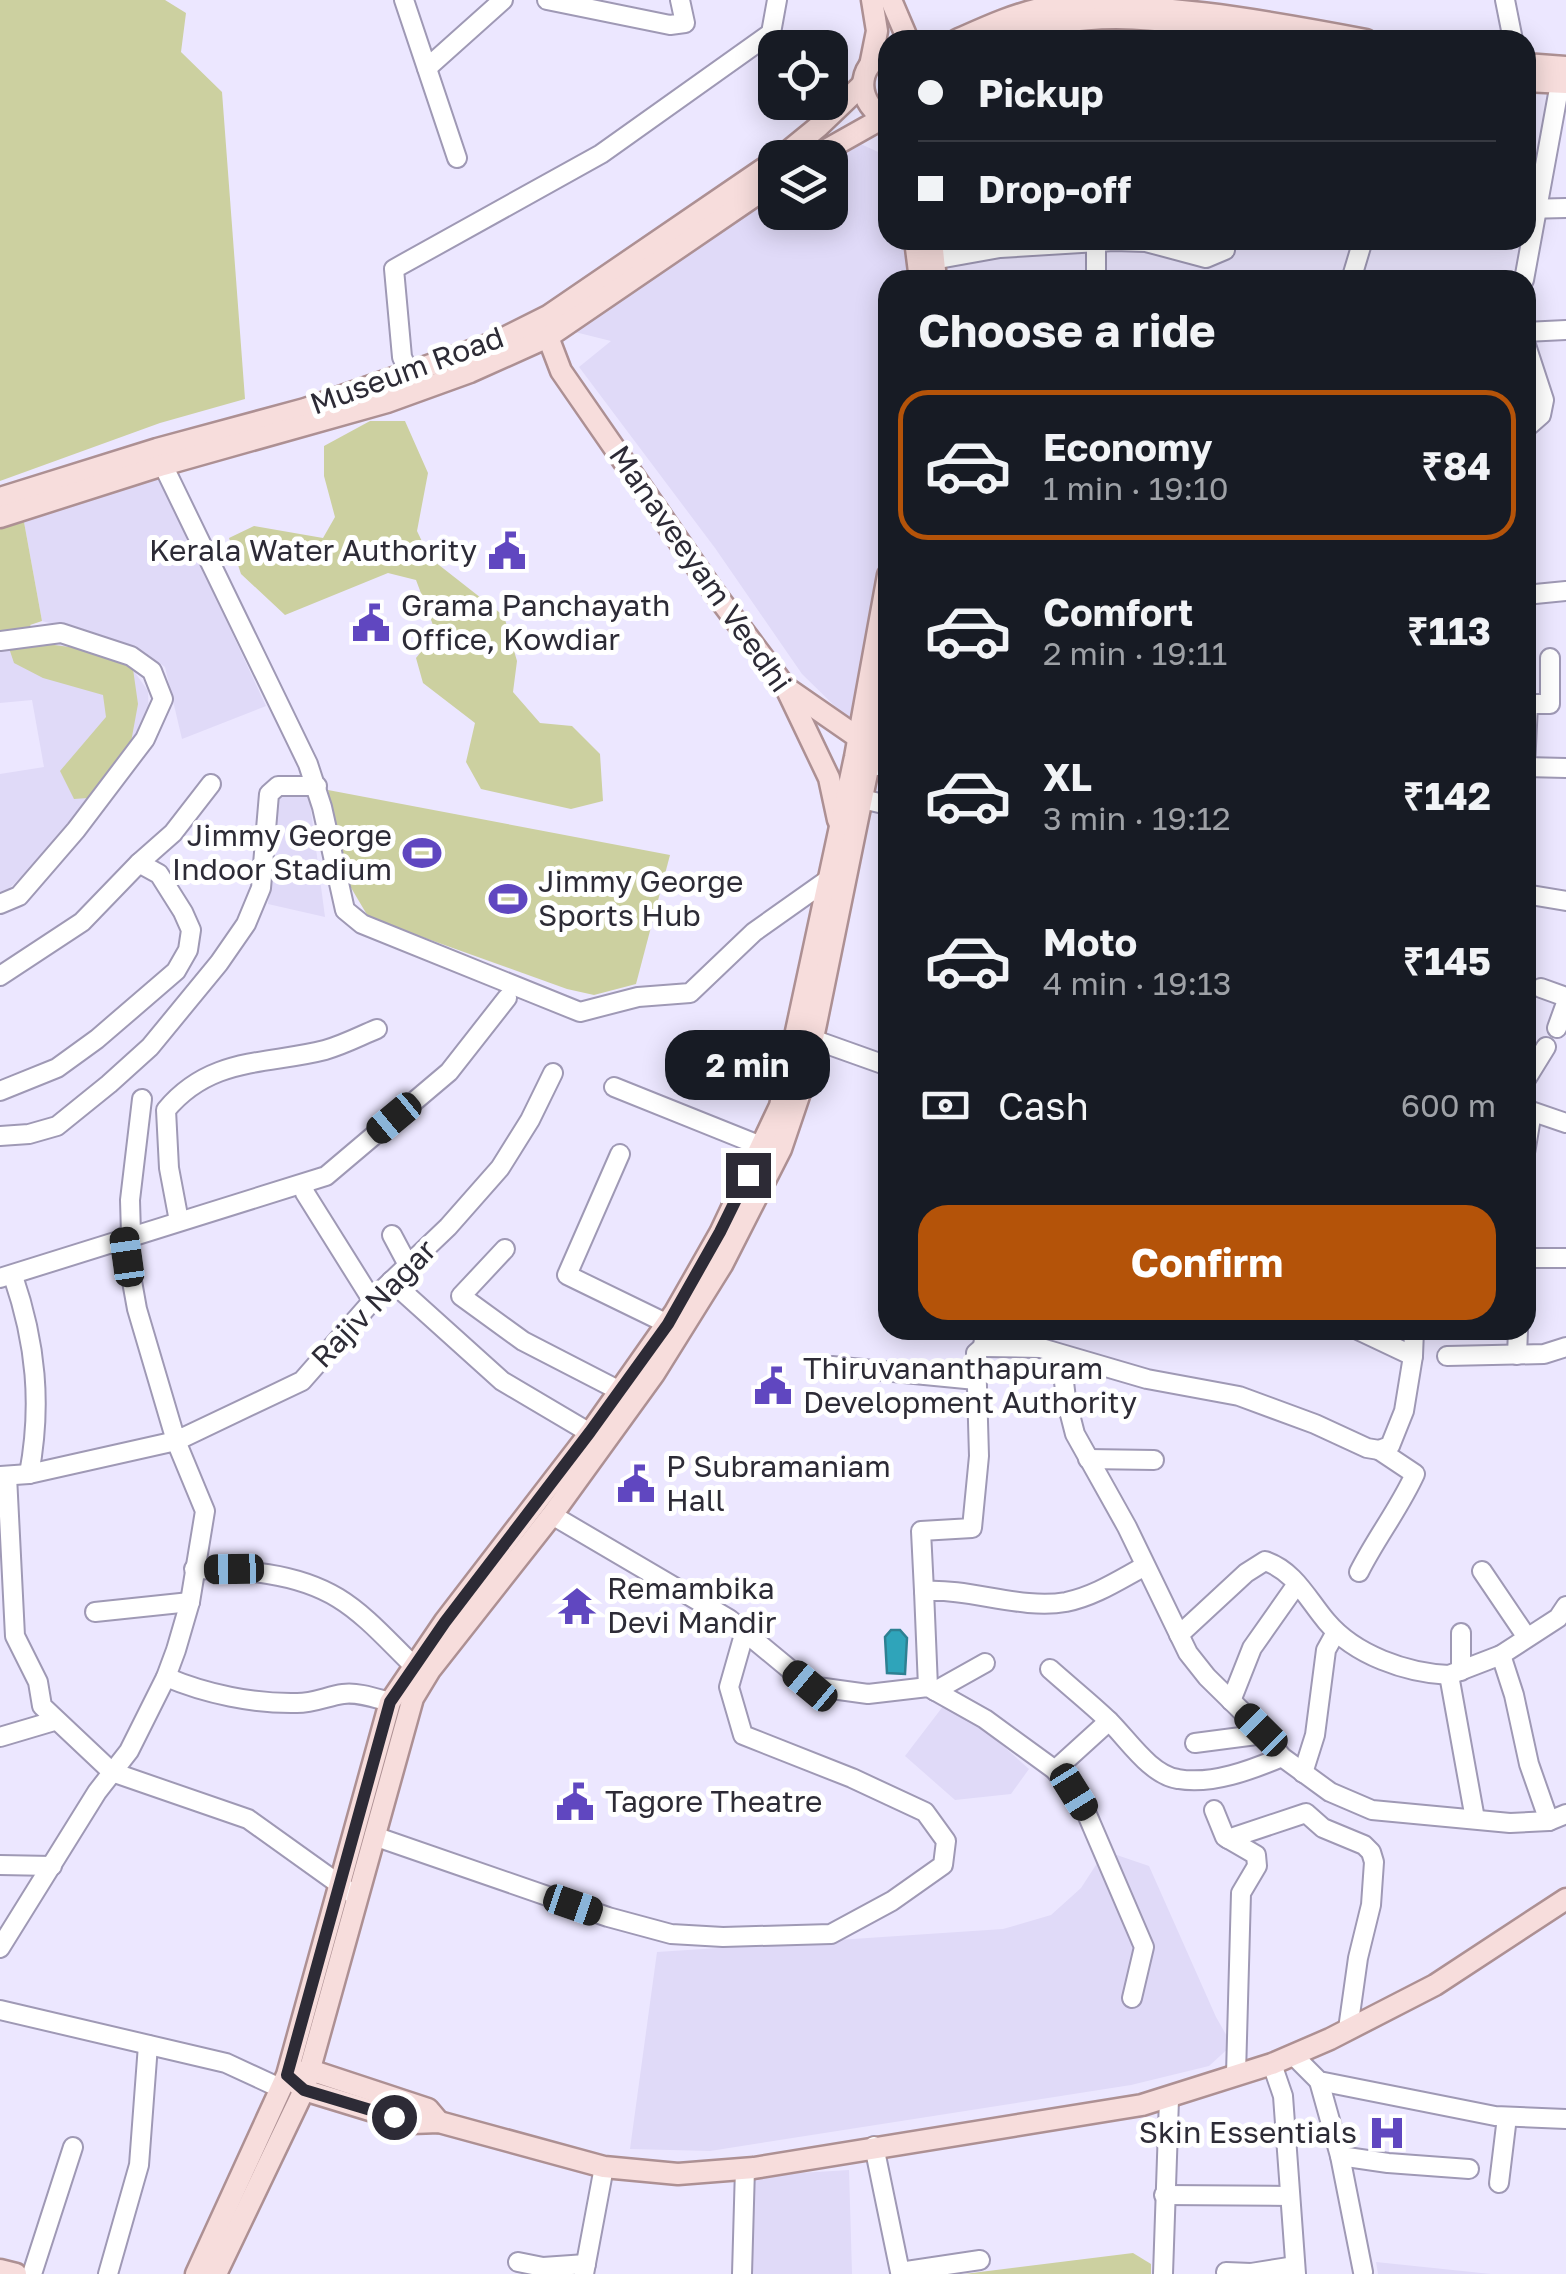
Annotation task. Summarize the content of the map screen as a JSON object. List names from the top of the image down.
{
  "streets": {
    "main road": ["Museum Road", "Manaveeyam Veedhi"],
    "street": ["Rajiv Nagar"]
  },
  "crossings": [
    ["Museum Road", "Manaveeyam Veedhi"]
  ],
  "places": {
    "public building": [
      "Kerala Water Authority",
      "Grama Panchayath Office, Kowdiar",
      "Thiruvananthapuram Development Authority",
      "P Subramaniam Hall",
      "Tagore Theatre"
    ],
    "sports": ["Jimmy George Indoor Stadium", "Jimmy George Sports Hub"],
    "temple": ["Remambika Devi Mandir"],
    "hospital": ["Skin Essentials"]
  },
  "page": {
    "banner": ["Pickup", "Drop-off"],
    "heading": "Choose a ride",
    "list": [
      {
        "name": "Economy",
        "note": "1 min · 19:10",
        "value": "₹84"
      },
      {
        "name": "Comfort",
        "note": "2 min · 19:11",
        "value": "₹113"
      },
      {
        "name": "XL",
        "note": "3 min · 19:12",
        "value": "₹142"
      },
      {
        "name": "Moto",
        "note": "4 min · 19:13",
        "value": "₹145"
      }
    ],
    "bubble": "2 min",
    "pay": ["Cash", "600 m"],
    "buttons": "Confirm"
  }
}
